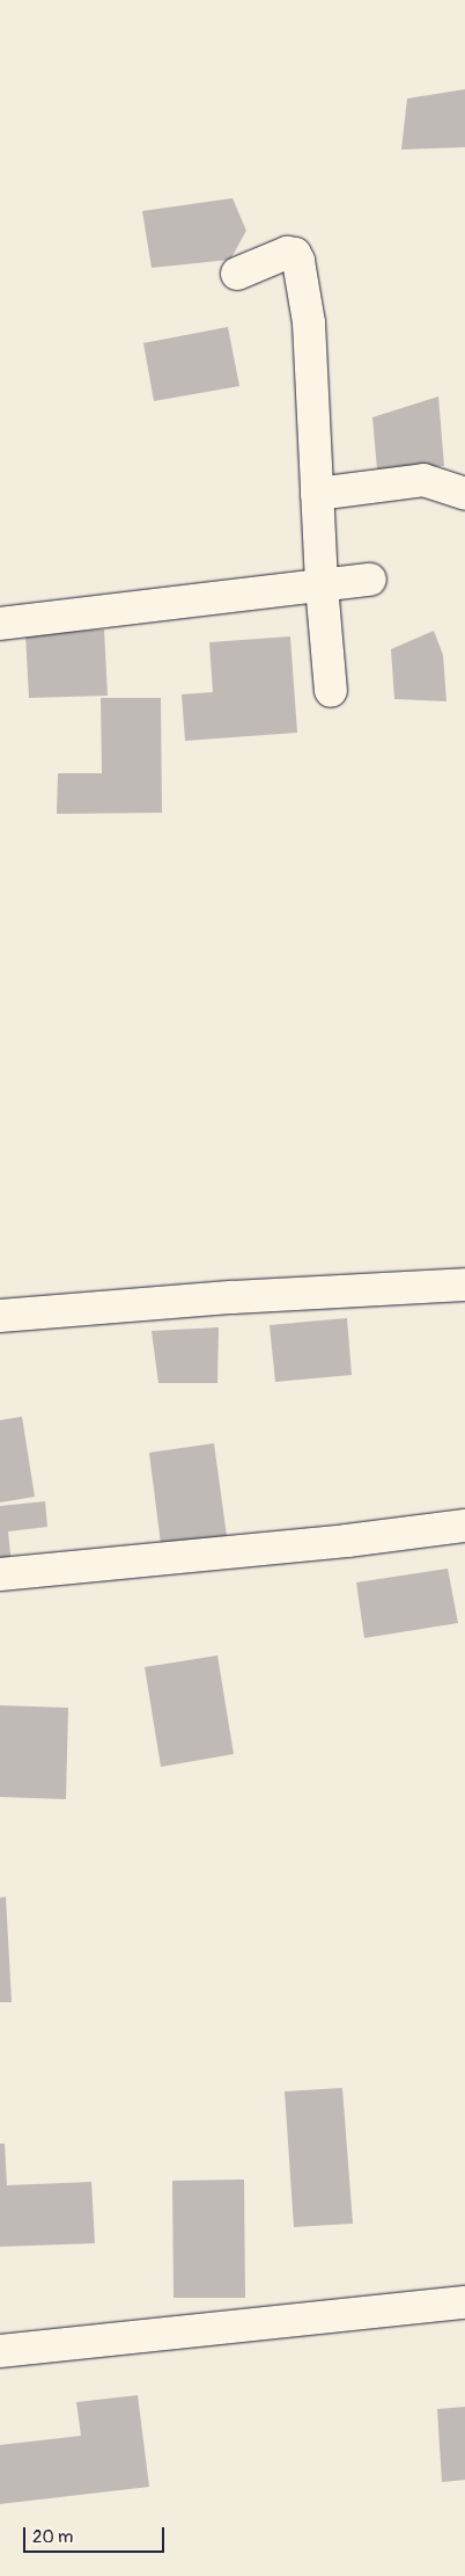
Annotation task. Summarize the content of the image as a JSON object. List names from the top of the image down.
{
  "scale_bar": "20 m"
}
